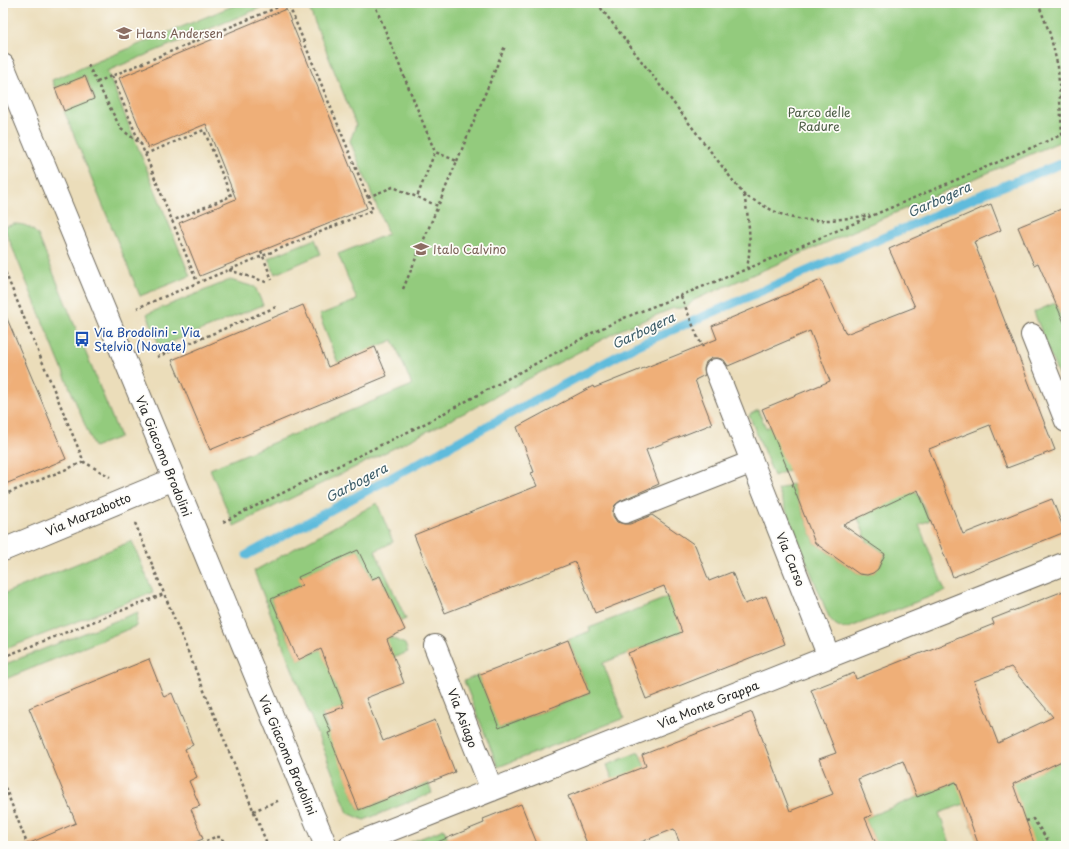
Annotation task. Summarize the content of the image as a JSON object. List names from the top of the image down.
{
  "streets": {
    "street": [
      "Via Giacomo Brodolini",
      "Via Marzabotto",
      "Via Carso",
      "Via Monte Grappa",
      "Via Asiago"
    ]
  },
  "crossings": [
    ["Via Giacomo Brodolini", "Via Marzabotto"],
    ["Via Carso", "Via Monte Grappa"],
    ["Via Monte Grappa", "Via Asiago"]
  ],
  "water": ["Garbogera"],
  "parks": ["Parco delle Radure"],
  "places": {
    "school or university": ["Hans Andersen", "Italo Calvino"],
    "bus stop": ["Via Brodolini - Via Stelvio (Novate)"]
  }
}
